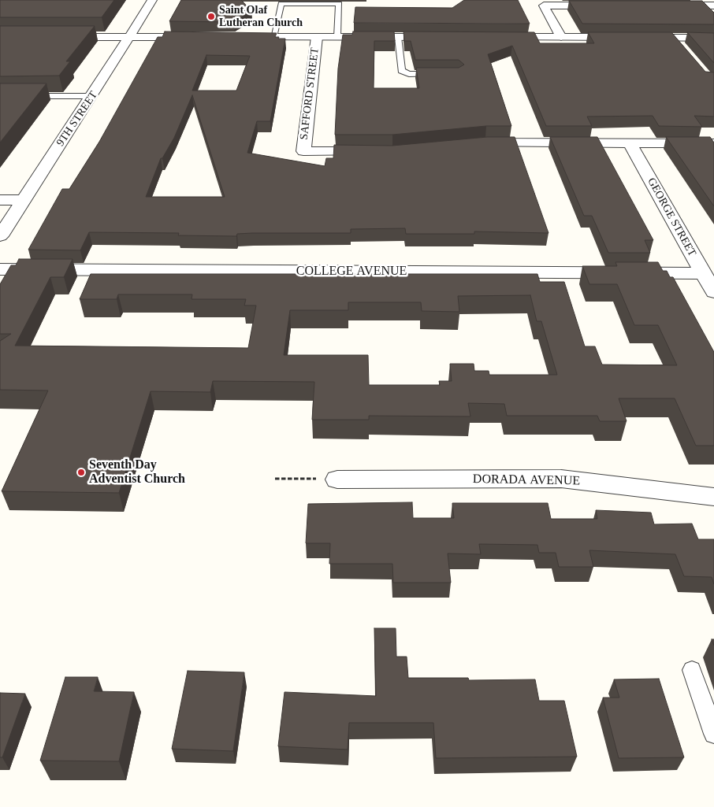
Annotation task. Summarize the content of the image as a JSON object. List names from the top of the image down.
{
  "streets": {
    "street": [
      "SAFFORD STREET",
      "9TH STREET",
      "GEORGE STREET",
      "COLLEGE AVENUE",
      "DORADA AVENUE"
    ]
  },
  "crossings": [
    ["GEORGE STREET", "COLLEGE AVENUE"]
  ],
  "places": ["Saint Olaf Lutheran Church", "Seventh Day Adventist Church"]
}
